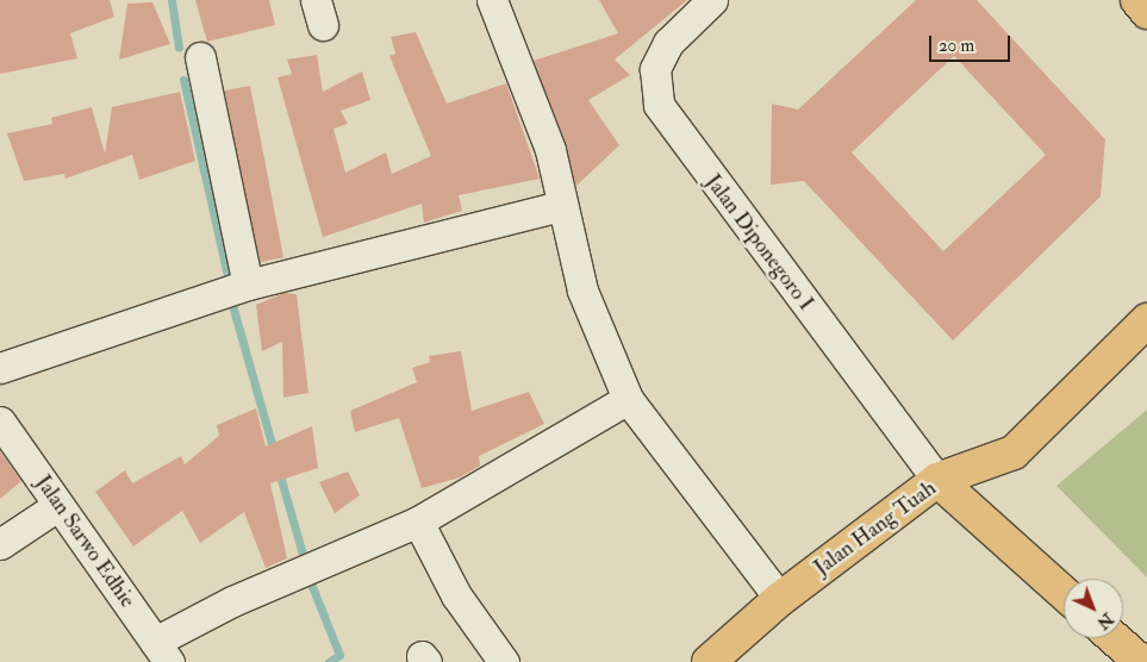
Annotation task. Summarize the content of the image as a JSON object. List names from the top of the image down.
{
  "streets": {
    "main road": ["Jalan Hang Tuah"],
    "street": ["Jalan Diponegoro I", "Jalan Sarwo Edhie"]
  },
  "crossings": [
    ["Jalan Diponegoro I", "Jalan Hang Tuah"]
  ],
  "scale_bar": "20 m",
  "north": "bottom right"
}
